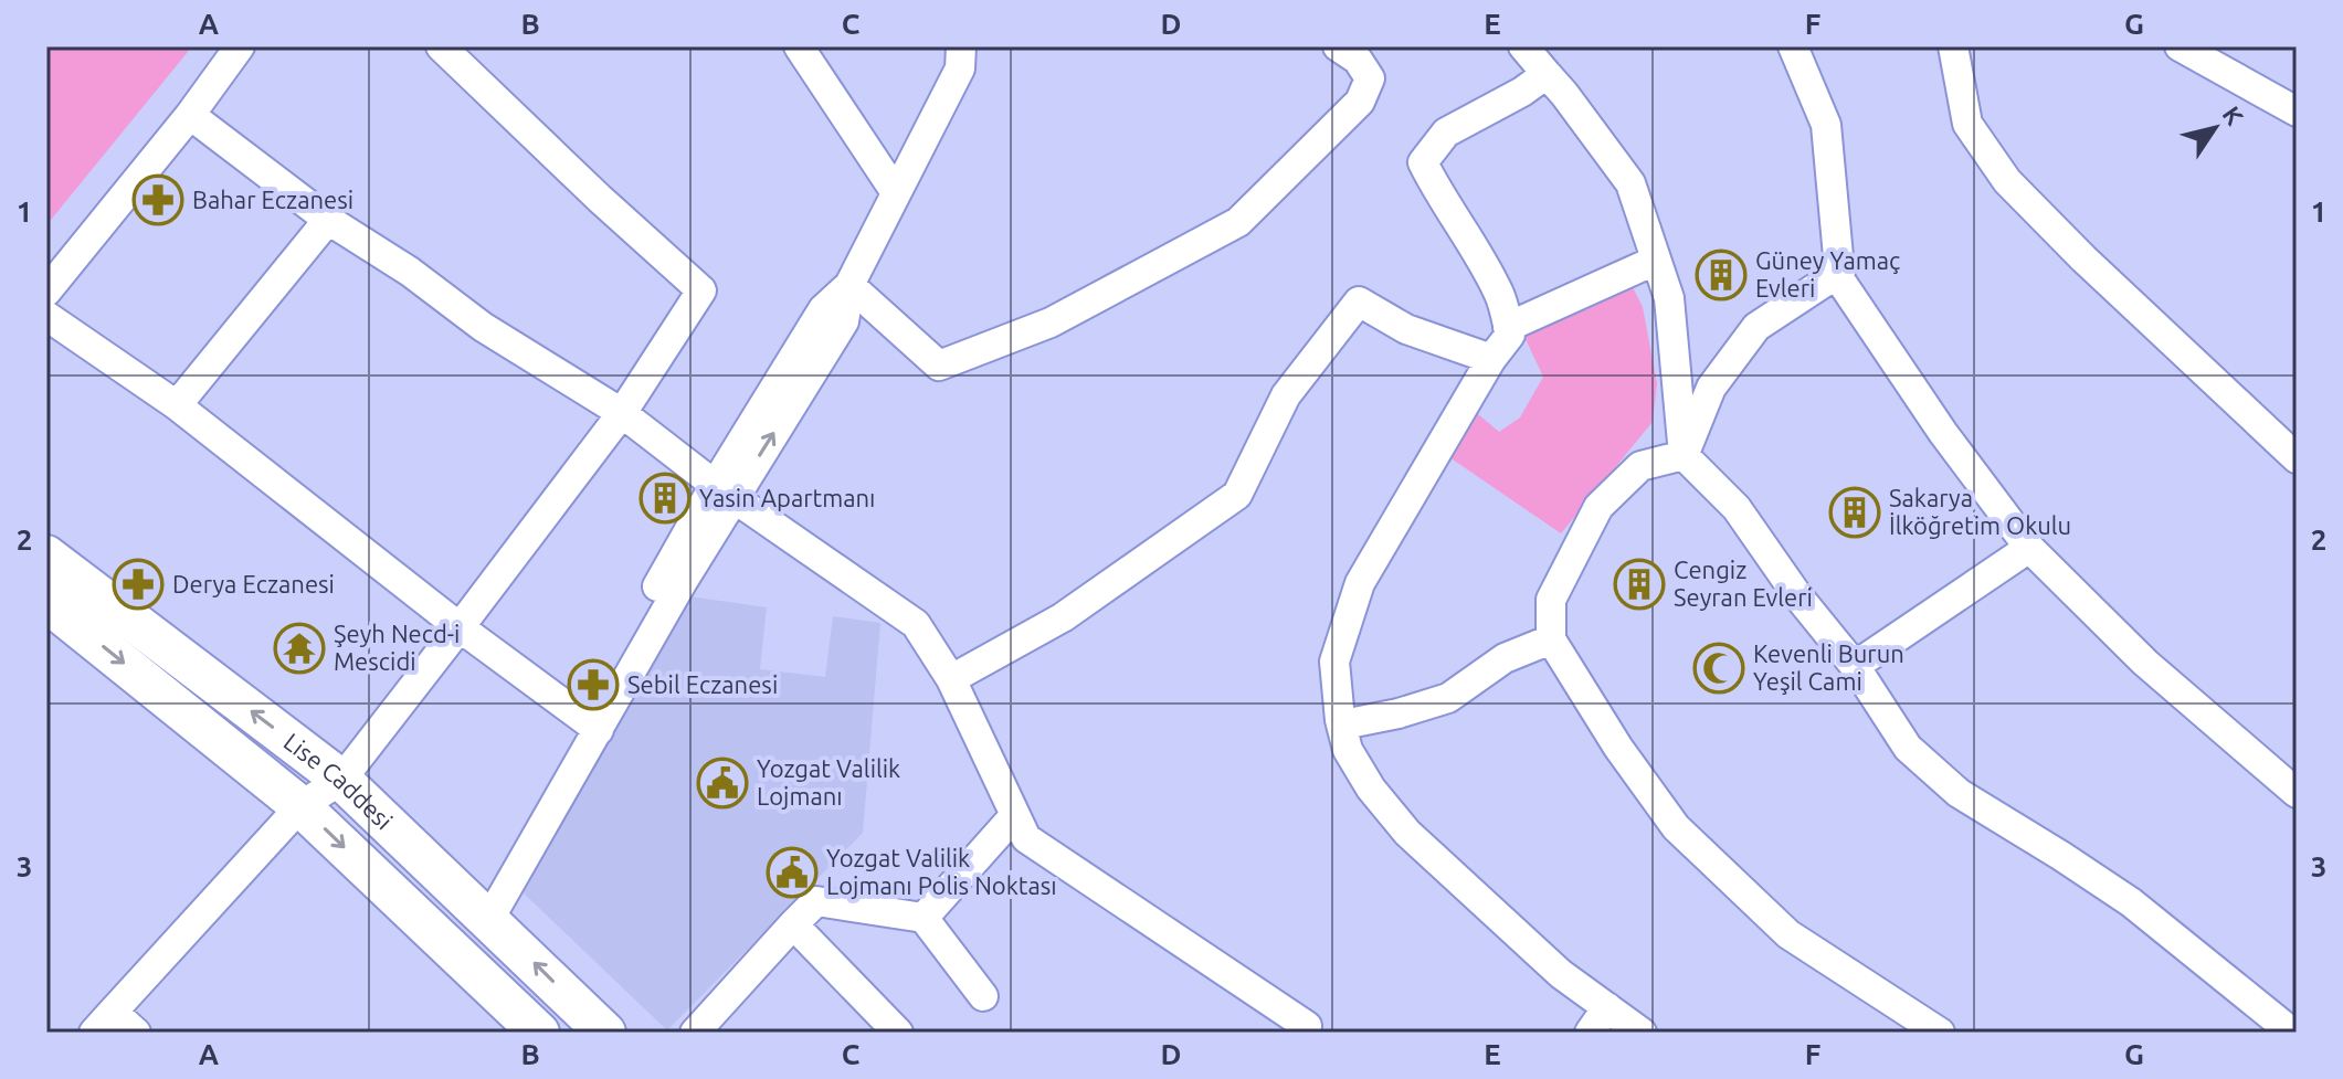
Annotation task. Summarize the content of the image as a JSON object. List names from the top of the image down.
{
  "streets": {
    "street": ["Lise Caddesi"]
  },
  "places": {
    "pharmacy": ["Bahar Eczanesi", "Derya Eczanesi", "Sebil Eczanesi"],
    "building": [
      "Güney Yamaç Evleri",
      "Yasin Apartmanı",
      "Sakarya İlköğretim Okulu",
      "Cengiz Seyran Evleri"
    ],
    "temple": ["Şeyh Necd-i Mescidi"],
    "mosque": ["Kevenli Burun Yeşil Cami"],
    "public building": ["Yozgat Valilik Lojmanı", "Yozgat Valilik Lojmanı Polis Noktası"]
  },
  "north": "top right",
  "grid": {
    "columns": [
      "A",
      "B",
      "C",
      "D",
      "E",
      "F",
      "G"
    ],
    "rows": ["1", "2", "3"]
  }
}
